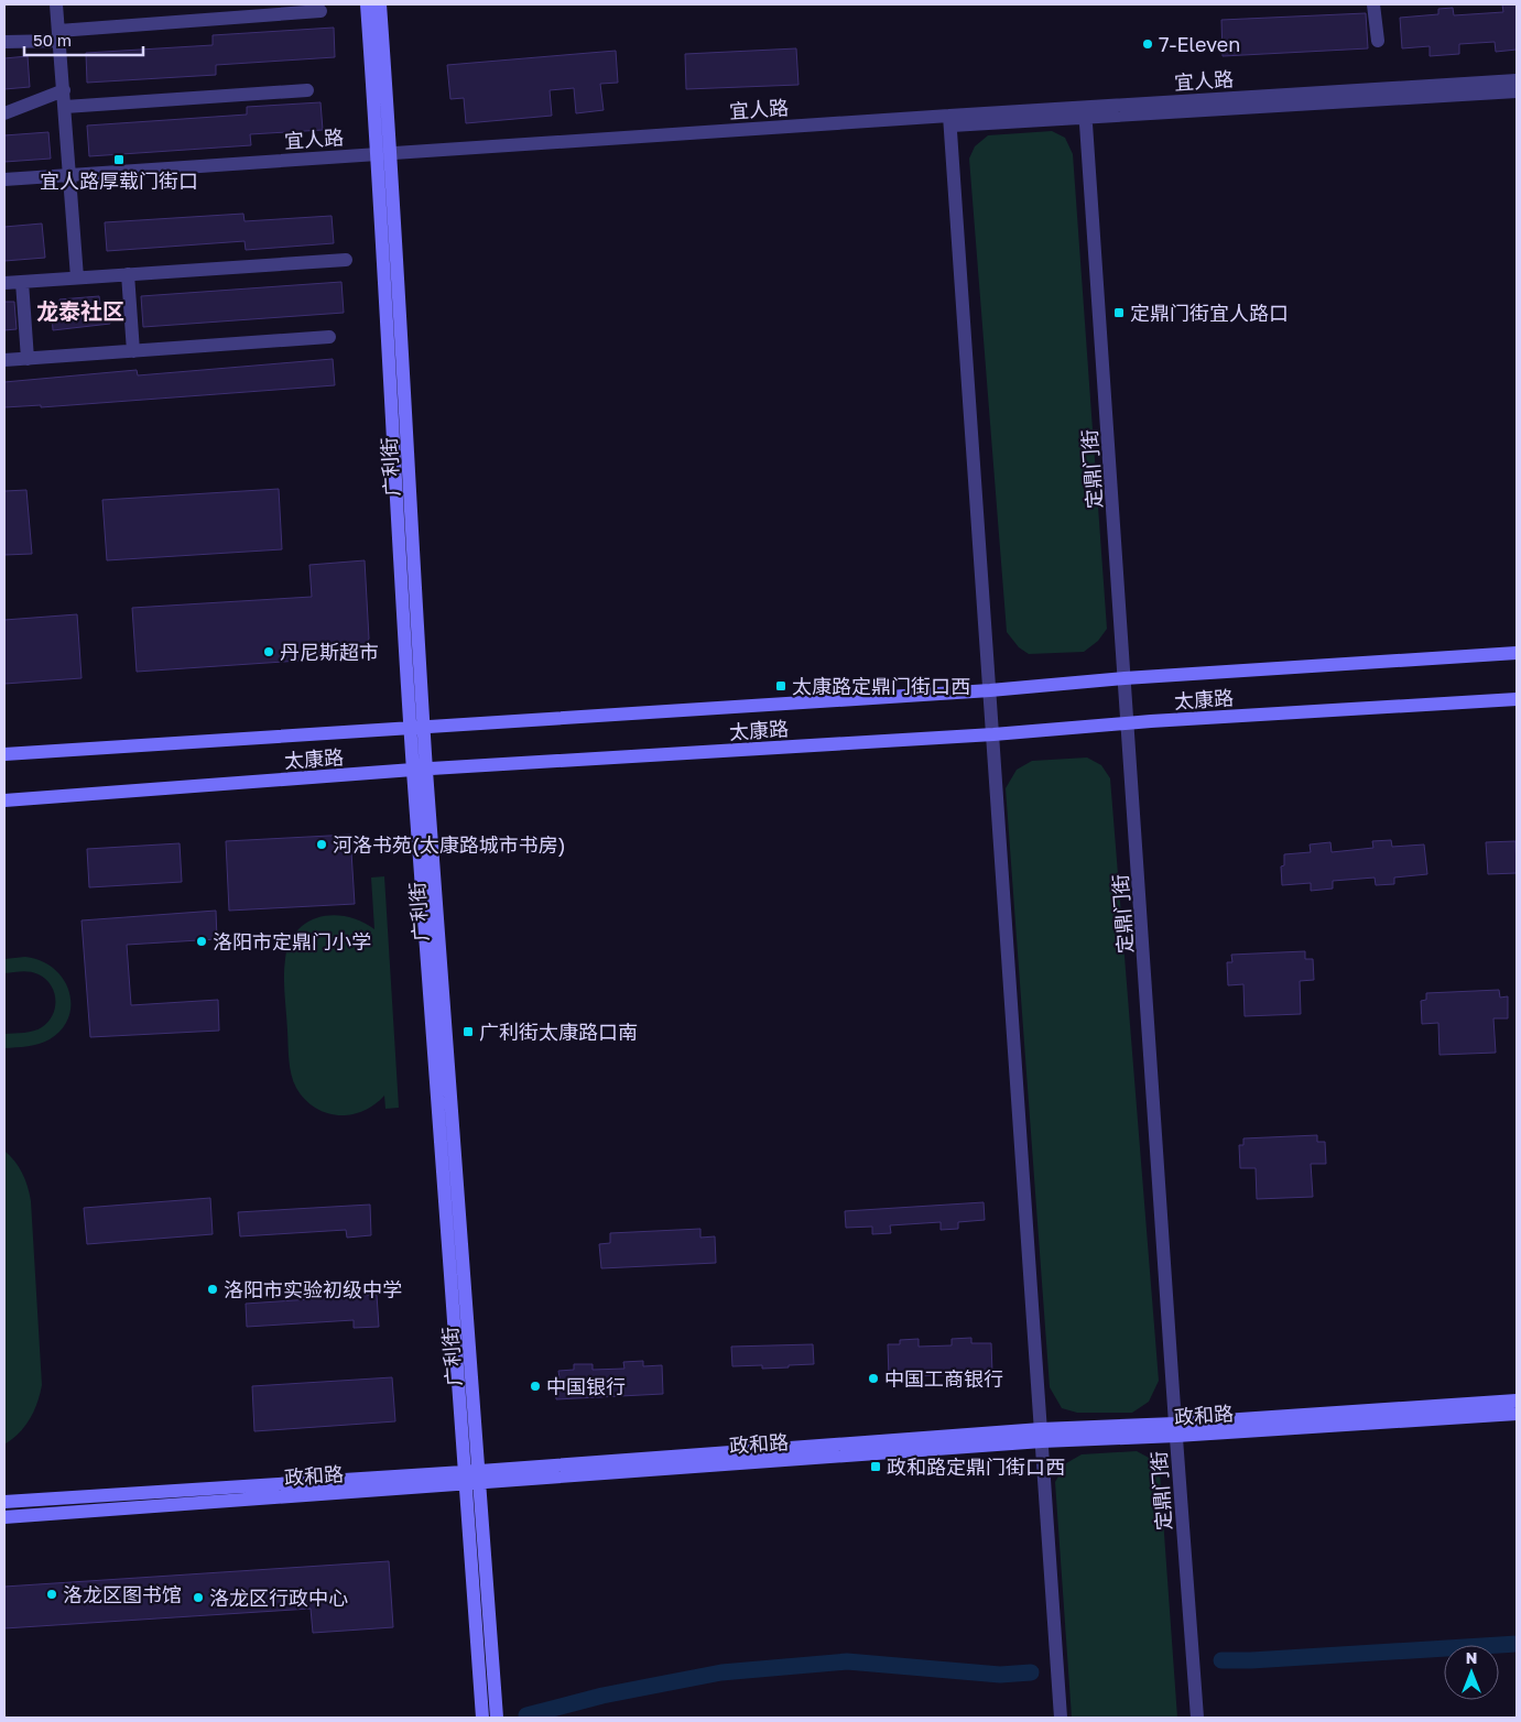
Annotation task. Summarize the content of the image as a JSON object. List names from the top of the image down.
{
  "streets": {
    "street": [
      "宜人路",
      "广利街",
      "定鼎门街",
      "太康路",
      "政和路"
    ]
  },
  "crossings": [
    ["宜人路", "广利街"],
    ["宜人路", "定鼎门街"],
    ["广利街", "太康路"],
    ["广利街", "政和路"],
    ["定鼎门街", "太康路"],
    ["定鼎门街", "政和路"]
  ],
  "districts": ["龙泰社区"],
  "places": {
    "other": [
      "7-Eleven",
      "丹尼斯超市",
      "河洛书苑(太康路城市书房)",
      "洛阳市定鼎门小学",
      "洛阳市实验初级中学",
      "中国工商银行",
      "中国银行",
      "洛龙区图书馆",
      "洛龙区行政中心"
    ],
    "transit": [
      "宜人路厚载门街口",
      "定鼎门街宜人路口",
      "太康路定鼎门街口西",
      "广利街太康路口南",
      "政和路定鼎门街口西"
    ]
  },
  "scale_bar": "50 m",
  "north": "top"
}
